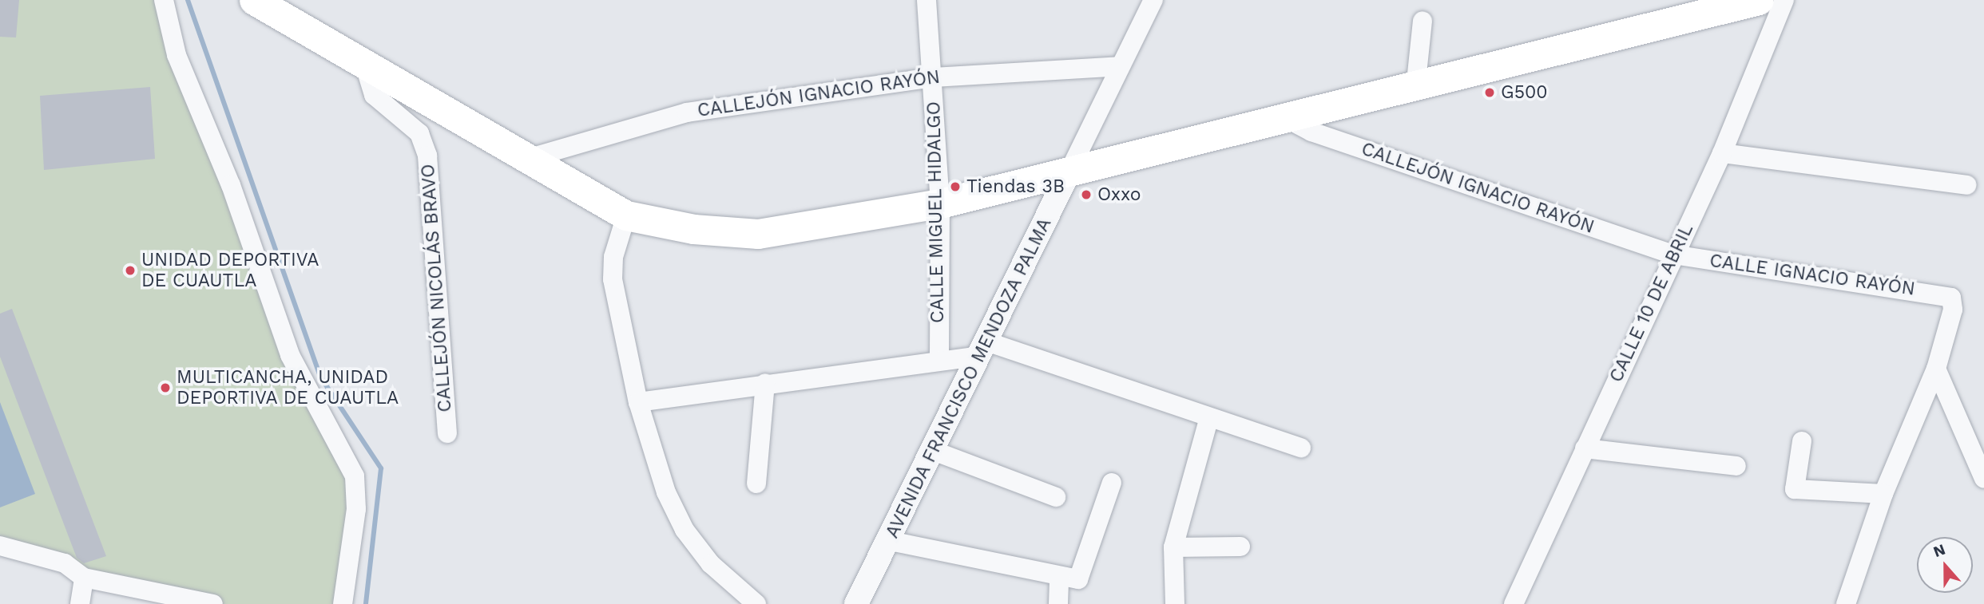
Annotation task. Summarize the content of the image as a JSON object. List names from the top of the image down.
{
  "streets": {
    "street": [
      "CALLEJÓN IGNACIO RAYÓN",
      "CALLE MIGUEL HIDALGO",
      "CALLE IGNACIO RAYÓN",
      "CALLEJÓN NICOLÁS BRAVO",
      "CALLE 10 DE ABRIL",
      "AVENIDA FRANCISCO MENDOZA PALMA"
    ]
  },
  "crossings": [
    ["CALLEJÓN IGNACIO RAYÓN", "CALLE MIGUEL HIDALGO"],
    ["CALLEJÓN IGNACIO RAYÓN", "CALLE IGNACIO RAYÓN"],
    ["CALLEJÓN IGNACIO RAYÓN", "CALLE 10 DE ABRIL"],
    ["CALLEJÓN IGNACIO RAYÓN", "AVENIDA FRANCISCO MENDOZA PALMA"],
    ["CALLE IGNACIO RAYÓN", "CALLE 10 DE ABRIL"]
  ],
  "places": [
    "G500",
    "Tiendas 3B",
    "Oxxo",
    "UNIDAD DEPORTIVA DE CUAUTLA",
    "MULTICANCHA, UNIDAD DEPORTIVA DE CUAUTLA"
  ],
  "north": "top"
}
